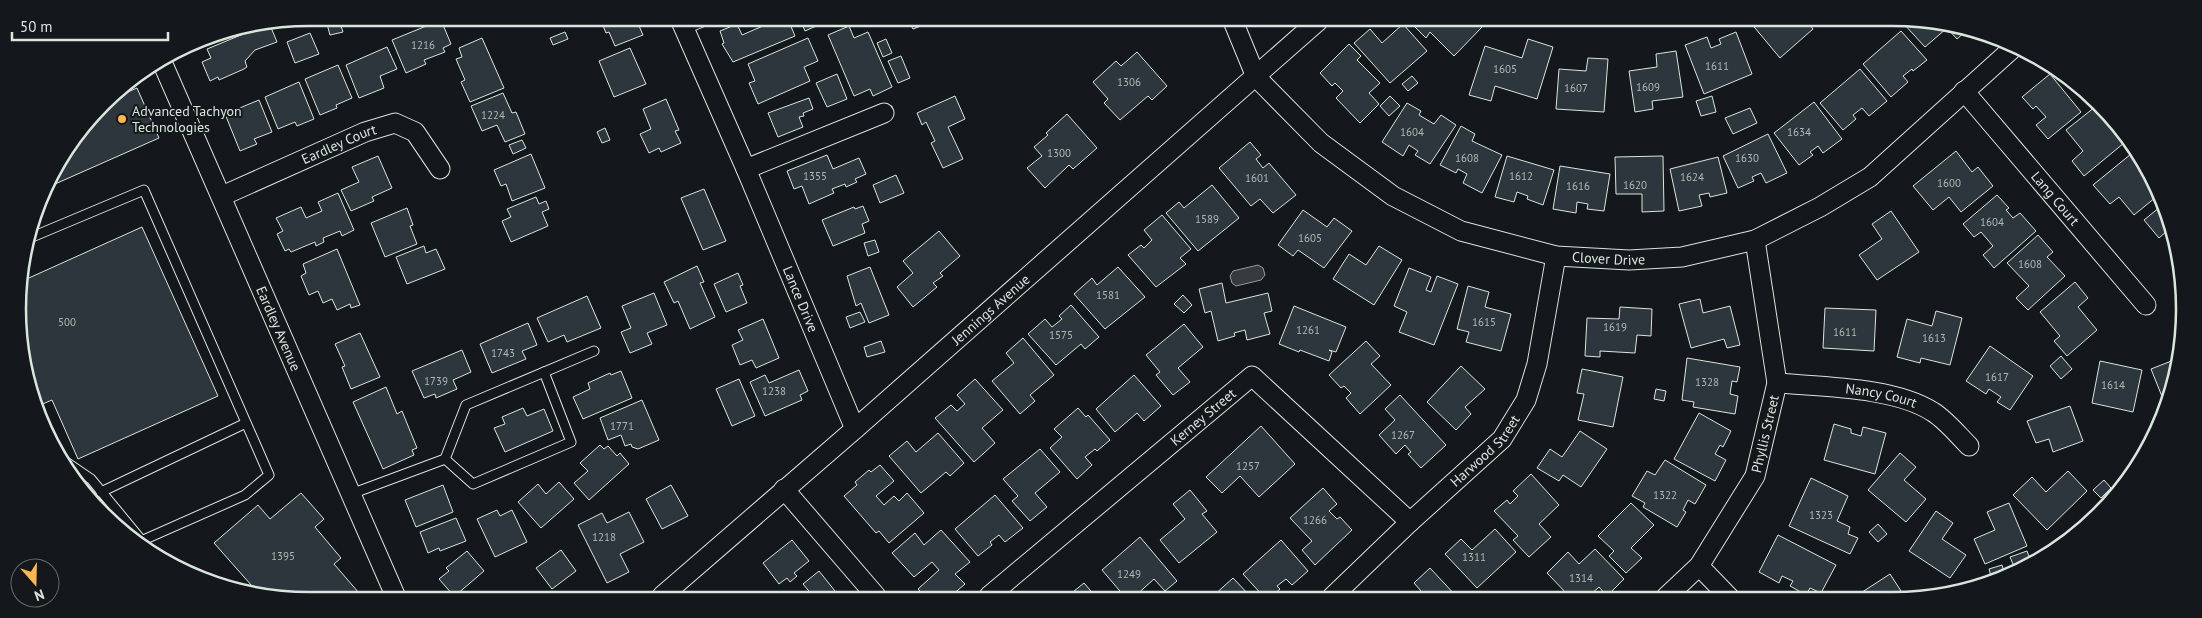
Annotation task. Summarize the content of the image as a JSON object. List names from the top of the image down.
{
  "streets": {
    "street": [
      "Eardley Court",
      "Lang Court",
      "Clover Drive",
      "Lance Drive",
      "Jennings Avenue",
      "Eardley Avenue",
      "Nancy Court",
      "Kerney Street",
      "Phyllis Street",
      "Harwood Street"
    ]
  },
  "crossings": [
    ["Eardley Court", "Eardley Avenue"],
    ["Lang Court", "Clover Drive"],
    ["Clover Drive", "Jennings Avenue"],
    ["Clover Drive", "Phyllis Street"],
    ["Clover Drive", "Harwood Street"],
    ["Lance Drive", "Jennings Avenue"],
    ["Nancy Court", "Phyllis Street"],
    ["Kerney Street", "Harwood Street"]
  ],
  "places": ["Advanced Tachyon Technologies"],
  "house_numbers": [
    "1216",
    "1611",
    "1605",
    "1306",
    "1609",
    "1607",
    "1224",
    "1604",
    "1634",
    "1300",
    "1608",
    "1630",
    "1355",
    "1612",
    "1624",
    "1601",
    "1600",
    "1620",
    "1616",
    "1589",
    "1604",
    "1605",
    "1608",
    "1581",
    "500",
    "1615",
    "1619",
    "1261",
    "1611",
    "1575",
    "1613",
    "1743",
    "1617",
    "1739",
    "1328",
    "1614",
    "1238",
    "1771",
    "1267",
    "1257",
    "1322",
    "1323",
    "1266",
    "1218",
    "1395",
    "1311",
    "1249",
    "1314"
  ],
  "scale_bar": "50 m",
  "north": "bottom"
}
